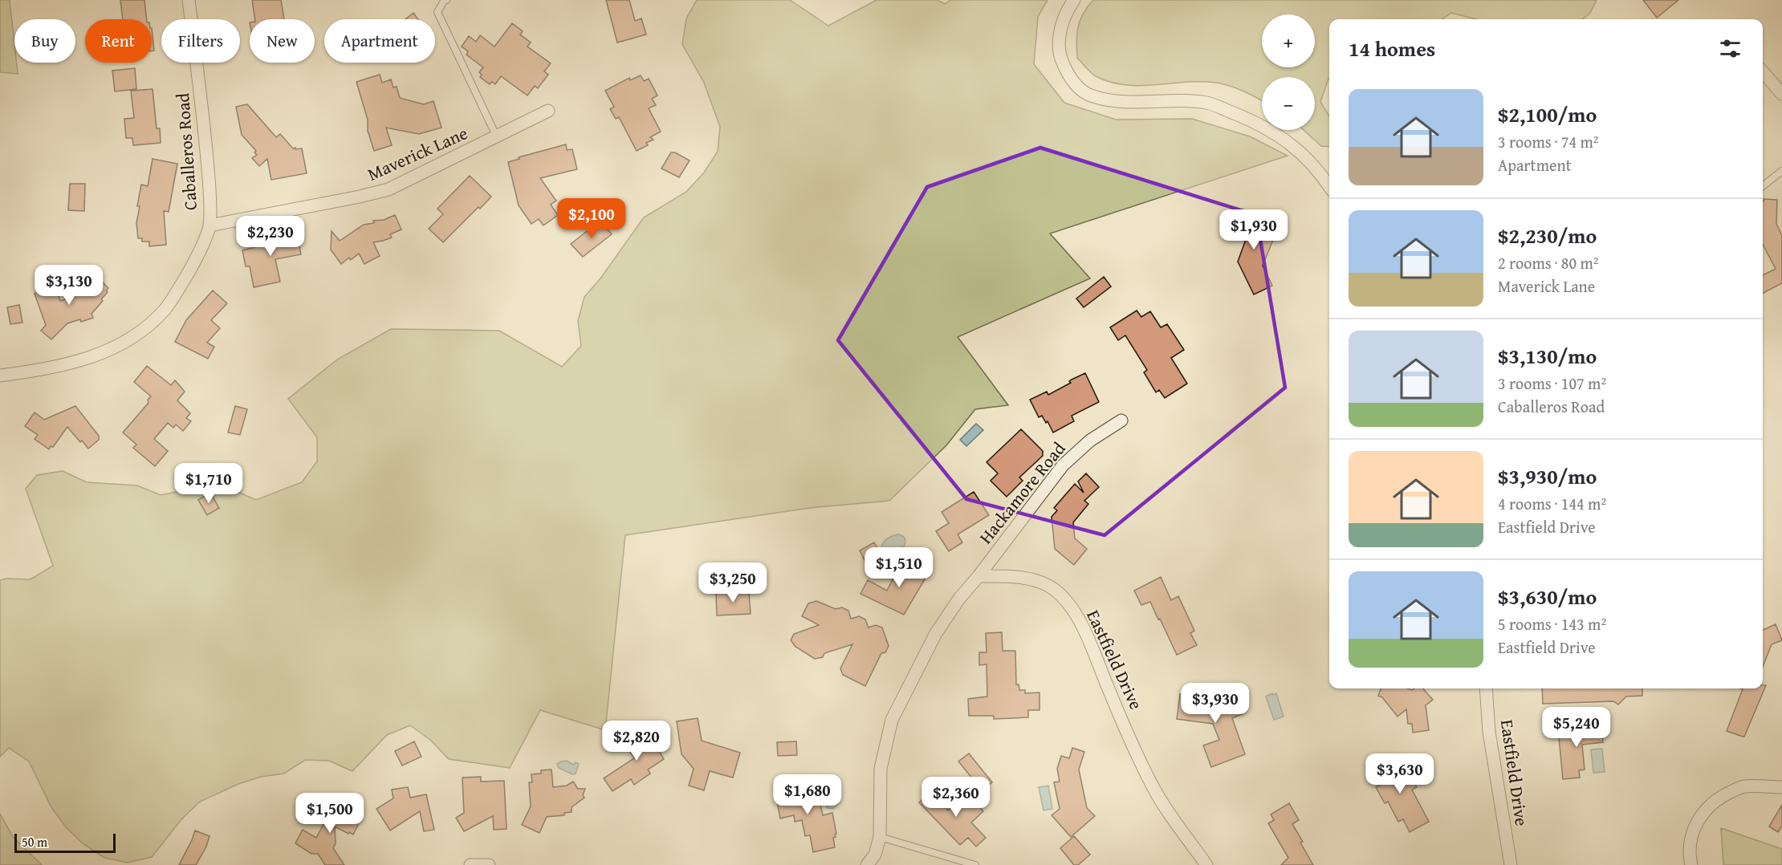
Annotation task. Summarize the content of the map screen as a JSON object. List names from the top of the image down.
{
  "streets": {
    "street": [
      "Caballeros Road",
      "Maverick Lane",
      "Hackamore Road",
      "Eastfield Drive"
    ]
  },
  "crossings": [
    ["Caballeros Road", "Maverick Lane"],
    ["Hackamore Road", "Eastfield Drive"]
  ],
  "scale_bar": "50 m",
  "page": {
    "map_buttons": ["+", "−"],
    "chip": [
      "Buy",
      "Rent",
      "Filters",
      "New",
      "Apartment"
    ],
    "heading": "14 homes",
    "list": [
      {
        "name": "$2,100/mo",
        "note": "3 rooms · 74 m² · Apartment"
      },
      {
        "name": "$2,230/mo",
        "note": "2 rooms · 80 m² · Maverick Lane"
      },
      {
        "name": "$3,130/mo",
        "note": "3 rooms · 107 m² · Caballeros Road"
      },
      {
        "name": "$3,930/mo",
        "note": "4 rooms · 144 m² · Eastfield Drive"
      },
      {
        "name": "$3,630/mo",
        "note": "5 rooms · 143 m² · Eastfield Drive"
      }
    ],
    "price": [
      "$2,100",
      "$1,930",
      "$2,230",
      "$3,130",
      "$1,710",
      "$1,510",
      "$3,250",
      "$3,930",
      "$5,240",
      "$2,820",
      "$3,630",
      "$1,680",
      "$2,360",
      "$1,500"
    ],
    "scale": "50 m"
  }
}
